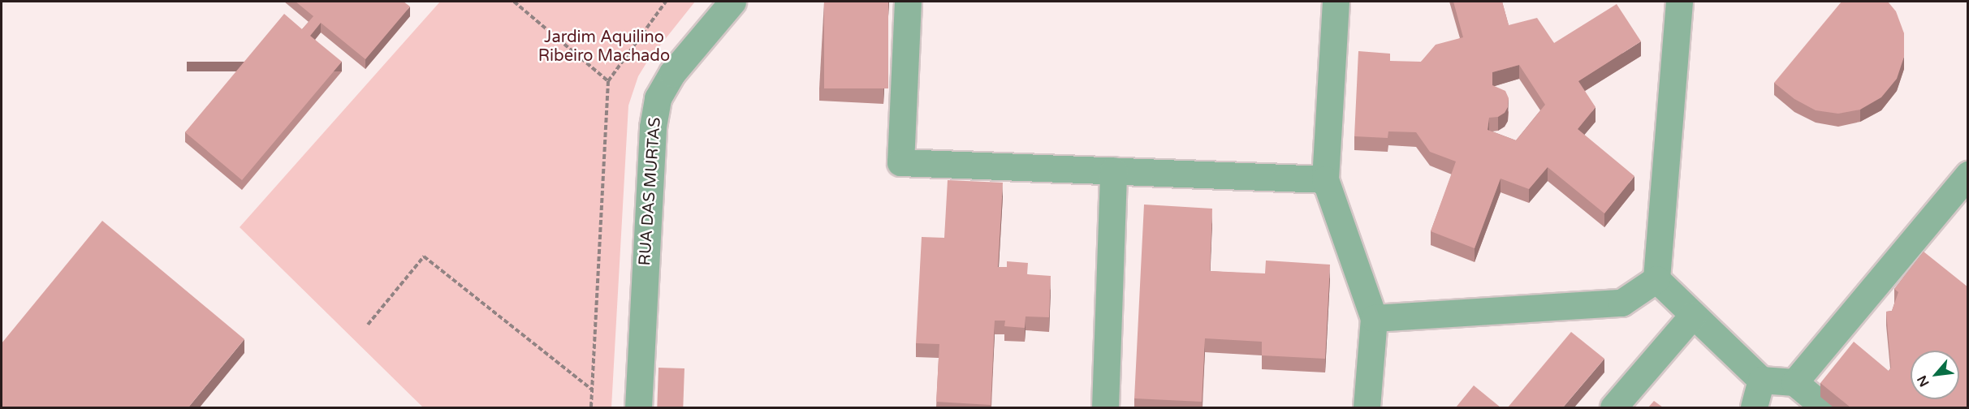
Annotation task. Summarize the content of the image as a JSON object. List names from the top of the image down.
{
  "streets": {
    "street": ["RUA DAS MURTAS"]
  },
  "parks": ["Jardim Aquilino Ribeiro Machado"],
  "north": "bottom left"
}
